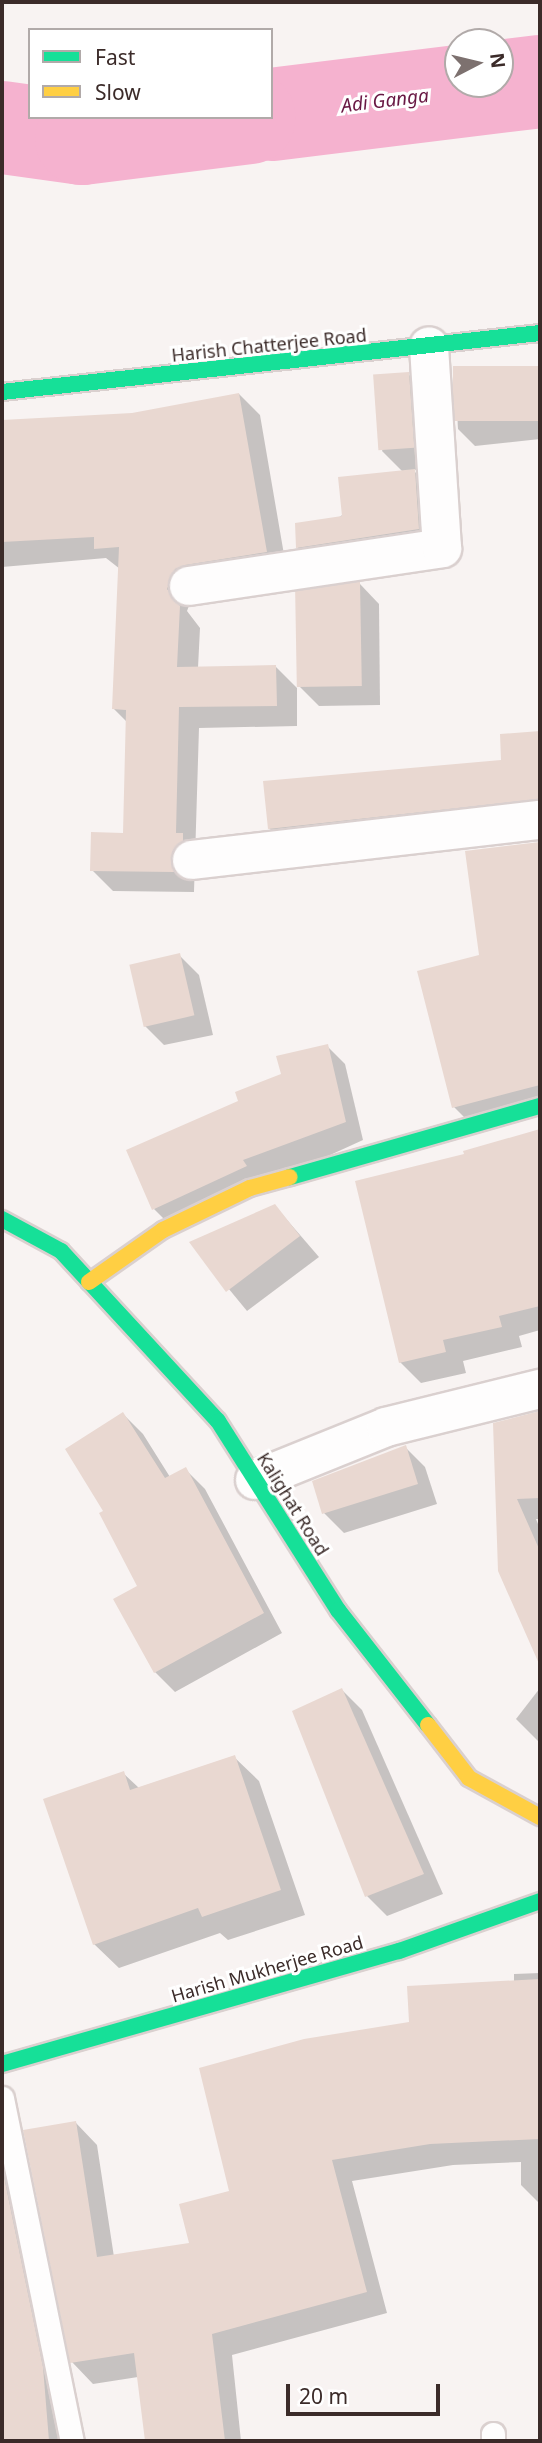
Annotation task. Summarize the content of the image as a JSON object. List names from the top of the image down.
{
  "streets": {
    "street": ["Harish Chatterjee Road", "Kalighat Road", "Harish Mukherjee Road"]
  },
  "water": ["Adi Ganga"],
  "legend": ["Fast", "Slow"],
  "scale_bar": "20 m",
  "north": "right"
}
